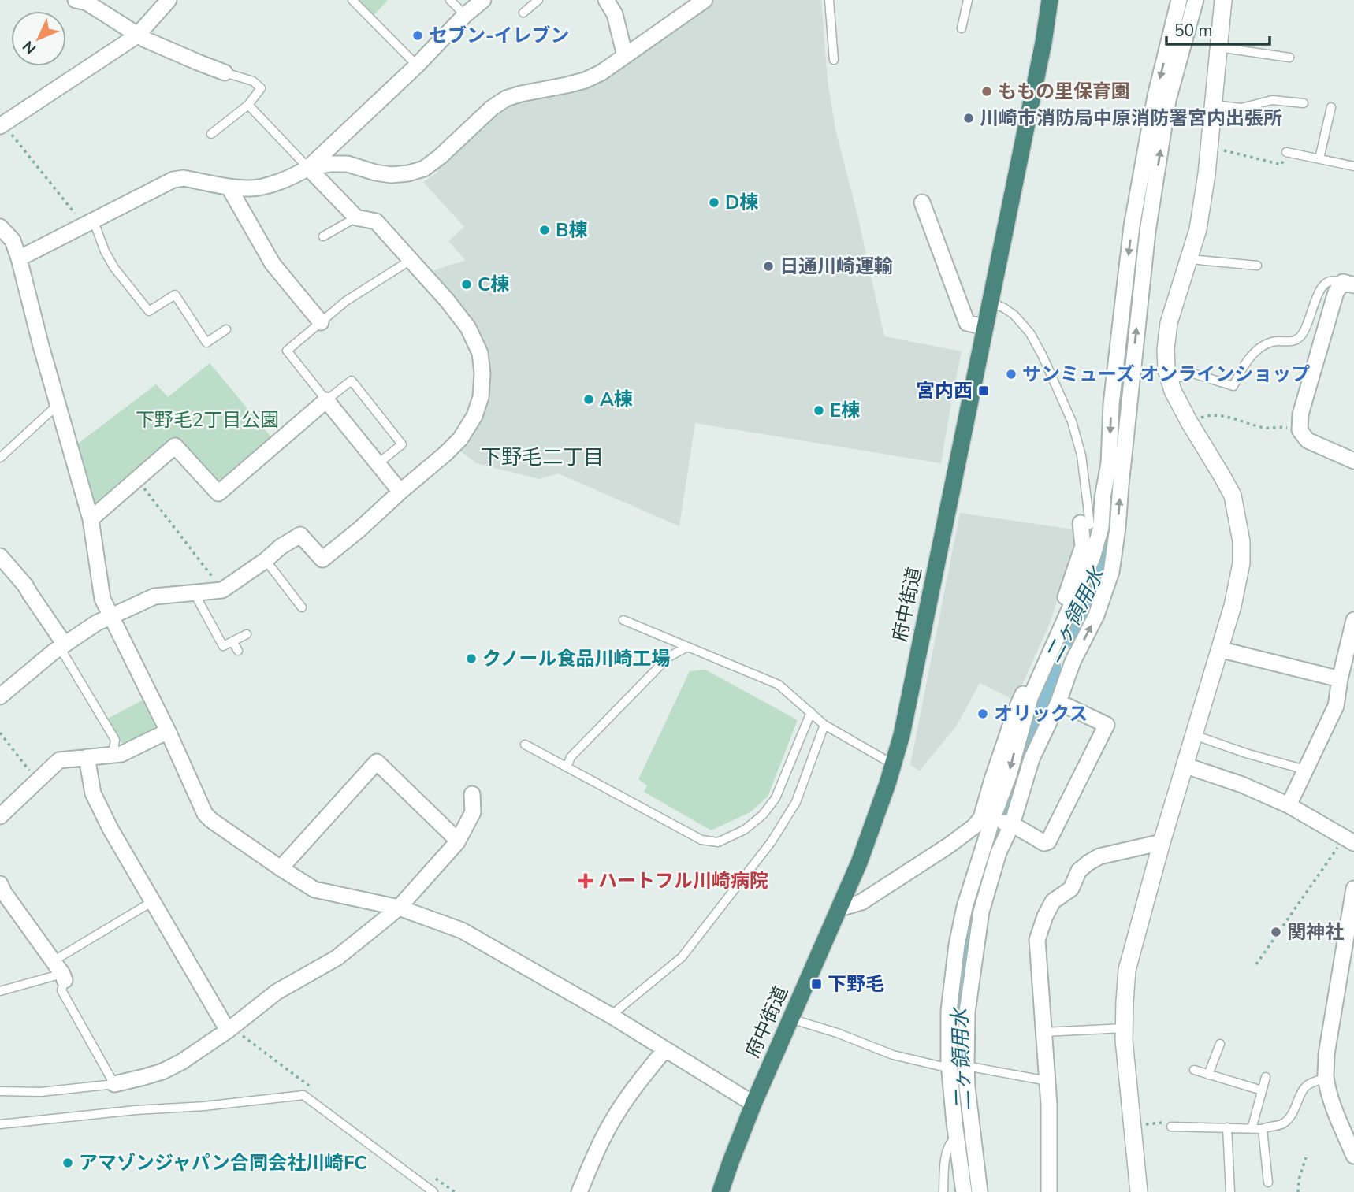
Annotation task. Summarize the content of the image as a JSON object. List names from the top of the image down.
{
  "streets": {
    "highway": ["府中街道"]
  },
  "districts": ["下野毛二丁目"],
  "water": ["二ヶ領用水"],
  "parks": ["下野毛2丁目公園"],
  "places": {
    "other": [
      "セブン-イレブン",
      "ももの里保育園",
      "川崎市消防局中原消防署宮内出張所",
      "D棟",
      "B棟",
      "日通川崎運輸",
      "C棟",
      "サンミューズ オンラインショップ",
      "A棟",
      "E棟",
      "クノール食品川崎工場",
      "オリックス",
      "関神社",
      "アマゾンジャパン合同会社川崎FC"
    ],
    "transit": ["宮内西", "下野毛"],
    "health": ["ハートフル川崎病院"]
  },
  "scale_bar": "50 m",
  "north": "bottom left"
}
